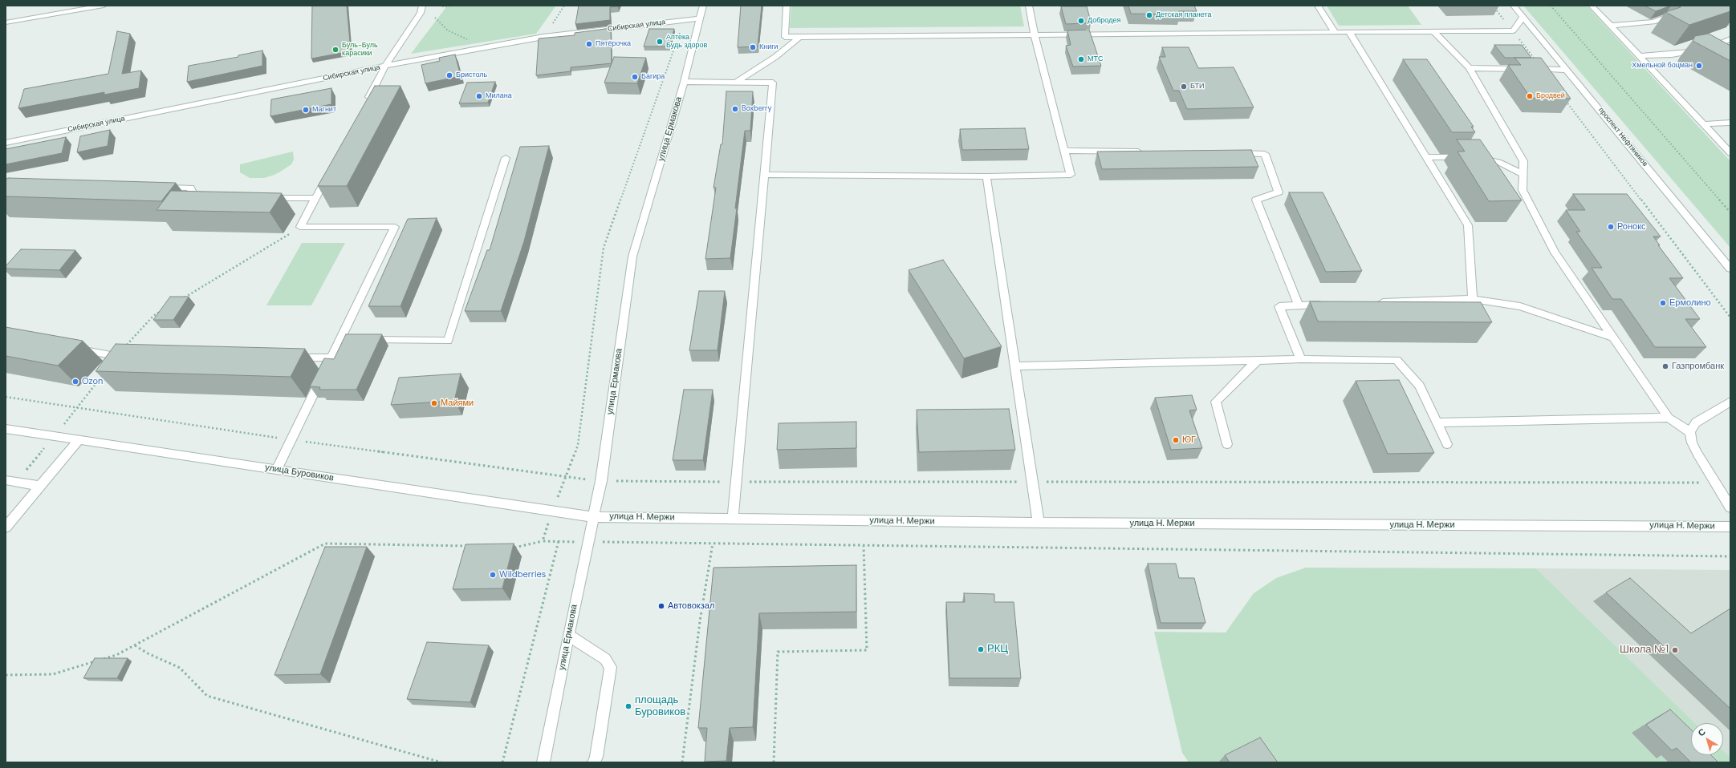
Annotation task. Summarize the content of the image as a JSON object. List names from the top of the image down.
{
  "streets": {
    "street": [
      "Сибирская улица",
      "улица Ермакова",
      "проспект Нефтяников",
      "улица Буровиков",
      "улица Н. Мержи"
    ]
  },
  "crossings": [
    ["Сибирская улица", "улица Ермакова"],
    ["улица Ермакова", "улица Буровиков"],
    ["улица Ермакова", "улица Н. Мержи"],
    ["улица Буровиков", "улица Н. Мержи"]
  ],
  "places": [
    "Детская планета",
    "Добродея",
    "Аптека Будь здоров",
    "Пятёрочка",
    "Книги",
    "Буль-Буль карасики",
    "МТС",
    "Хмельной боцман",
    "Бристоль",
    "Багира",
    "БТИ",
    "Милана",
    "Бродвей",
    "Boxberry",
    "Магнит",
    "Ронокс",
    "Ермолино",
    "Газпромбанк",
    "Ozon",
    "Майями",
    "ЮГ",
    "Wildberries",
    "Автовокзал",
    "РКЦ",
    "Школа №1",
    "площадь Буровиков"
  ],
  "north": "top left"
}
